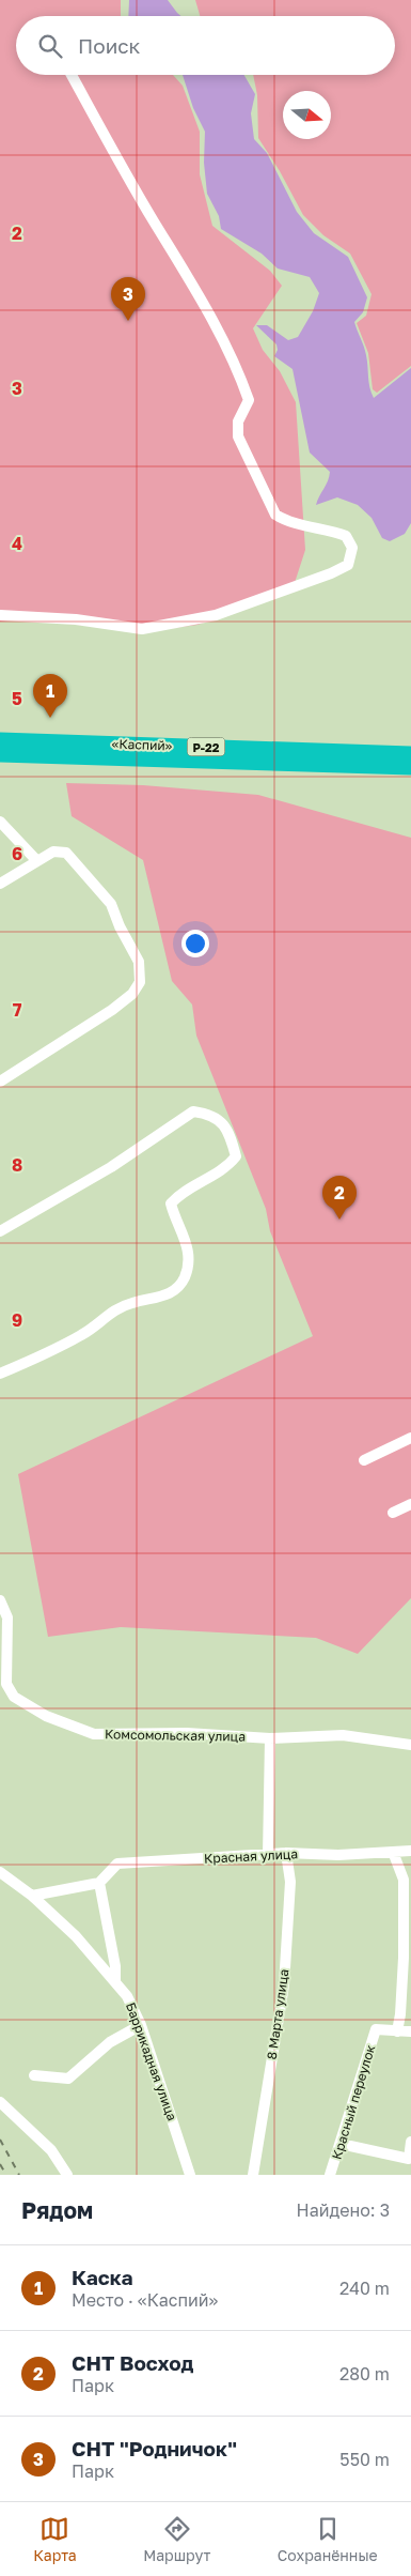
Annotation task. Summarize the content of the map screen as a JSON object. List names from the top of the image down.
{
  "streets": {
    "highway": ["«Каспий»", "Р-22"],
    "street": [
      "Комсомольская улица",
      "Красная улица",
      "8 Марта улица",
      "Баррикадная улица",
      "Красный переулок"
    ]
  },
  "crossings": [
    ["Красная улица", "8 Марта улица"]
  ],
  "north": "right",
  "page": {
    "search": "Поиск",
    "pins": ["3", "1", "2"],
    "heading": ["Рядом", "Найдено: 3"],
    "list": [
      {
        "mark": "1",
        "name": "Каска",
        "note": "Место · «Каспий»",
        "value": "240 m"
      },
      {
        "mark": "2",
        "name": "СНТ Восход",
        "note": "Парк",
        "value": "280 m"
      },
      {
        "mark": "3",
        "name": "СНТ \"Родничок\"",
        "note": "Парк",
        "value": "550 m"
      }
    ],
    "nav": ["Карта", "Маршрут", "Сохранённые"]
  },
  "grid": {
    "rows": [
      "2",
      "3",
      "4",
      "5",
      "6",
      "7",
      "8",
      "9"
    ]
  }
}
